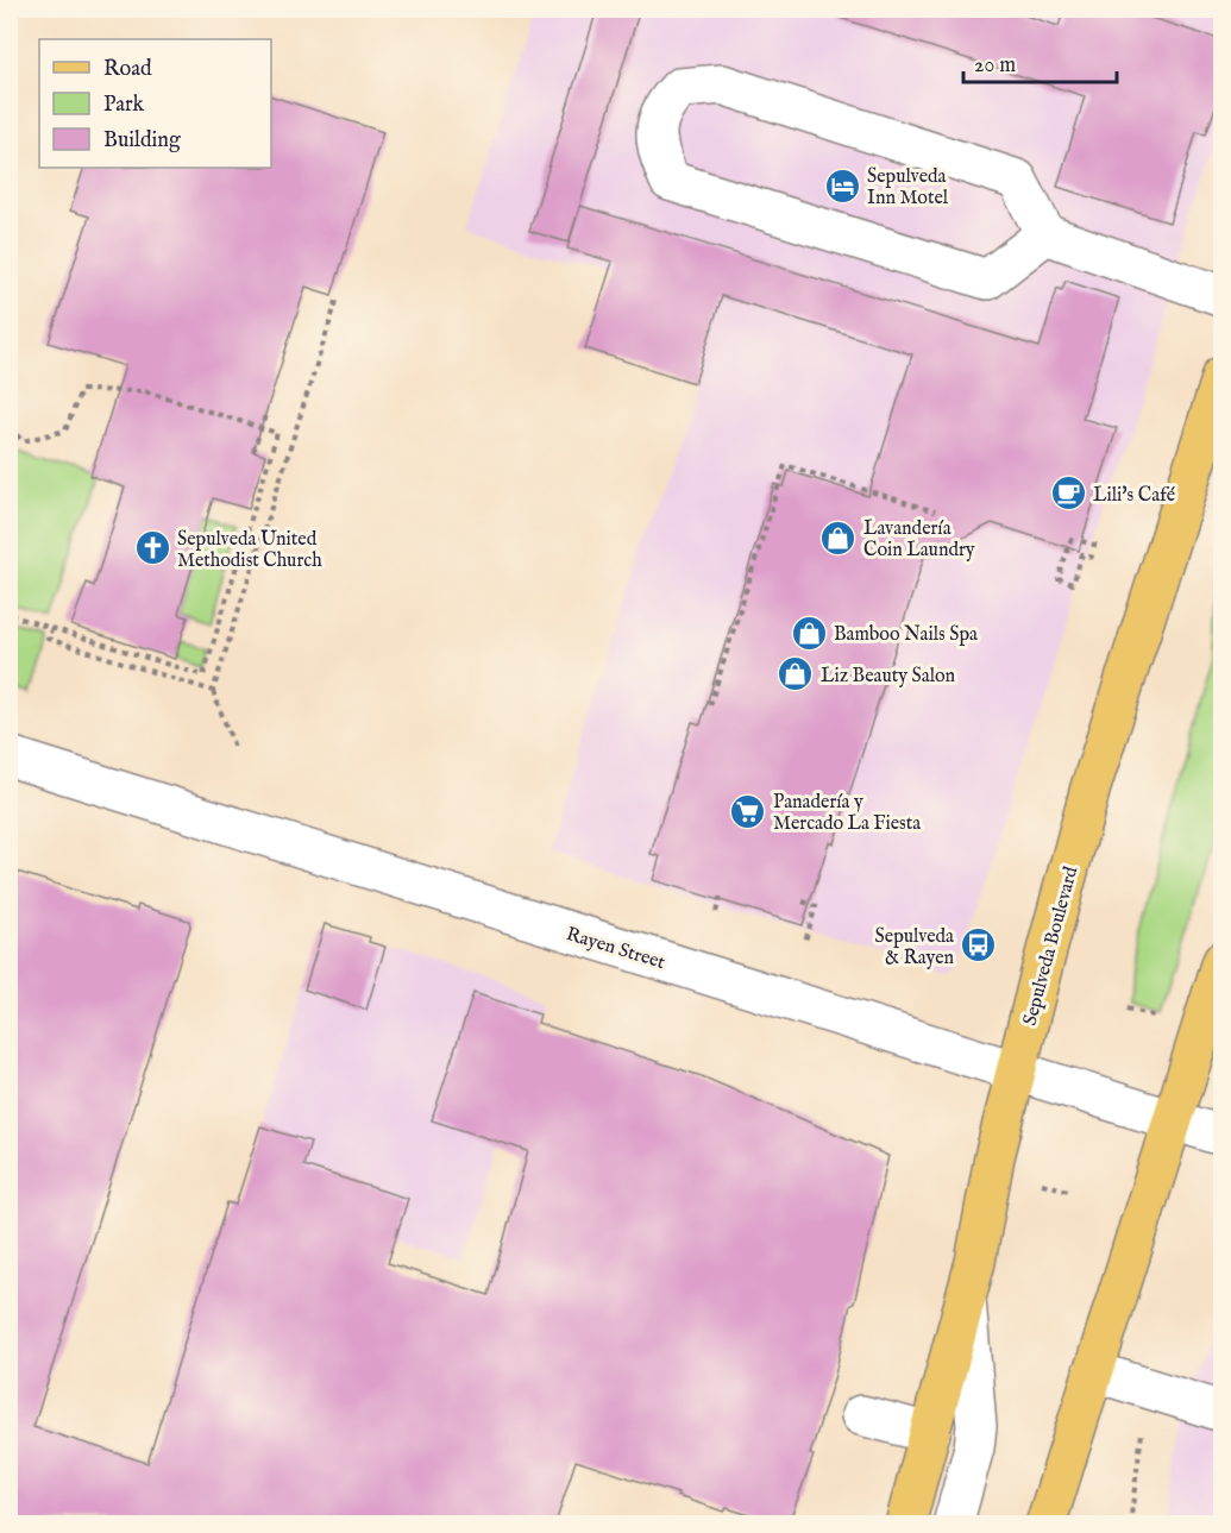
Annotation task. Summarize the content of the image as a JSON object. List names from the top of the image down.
{
  "streets": {
    "main road": ["Sepulveda Boulevard"],
    "street": ["Rayen Street"]
  },
  "crossings": [
    ["Sepulveda Boulevard", "Rayen Street"]
  ],
  "places": {
    "hotel": ["Sepulveda Inn Motel"],
    "cafe": ["Lili's Café"],
    "shop": ["Lavandería Coin Laundry", "Bamboo Nails Spa", "Liz Beauty Salon"],
    "church": ["Sepulveda United Methodist Church"],
    "supermarket": ["Panadería y Mercado La Fiesta"],
    "bus stop": ["Sepulveda & Rayen"]
  },
  "legend": ["Road", "Park", "Building"],
  "scale_bar": "20 m"
}
